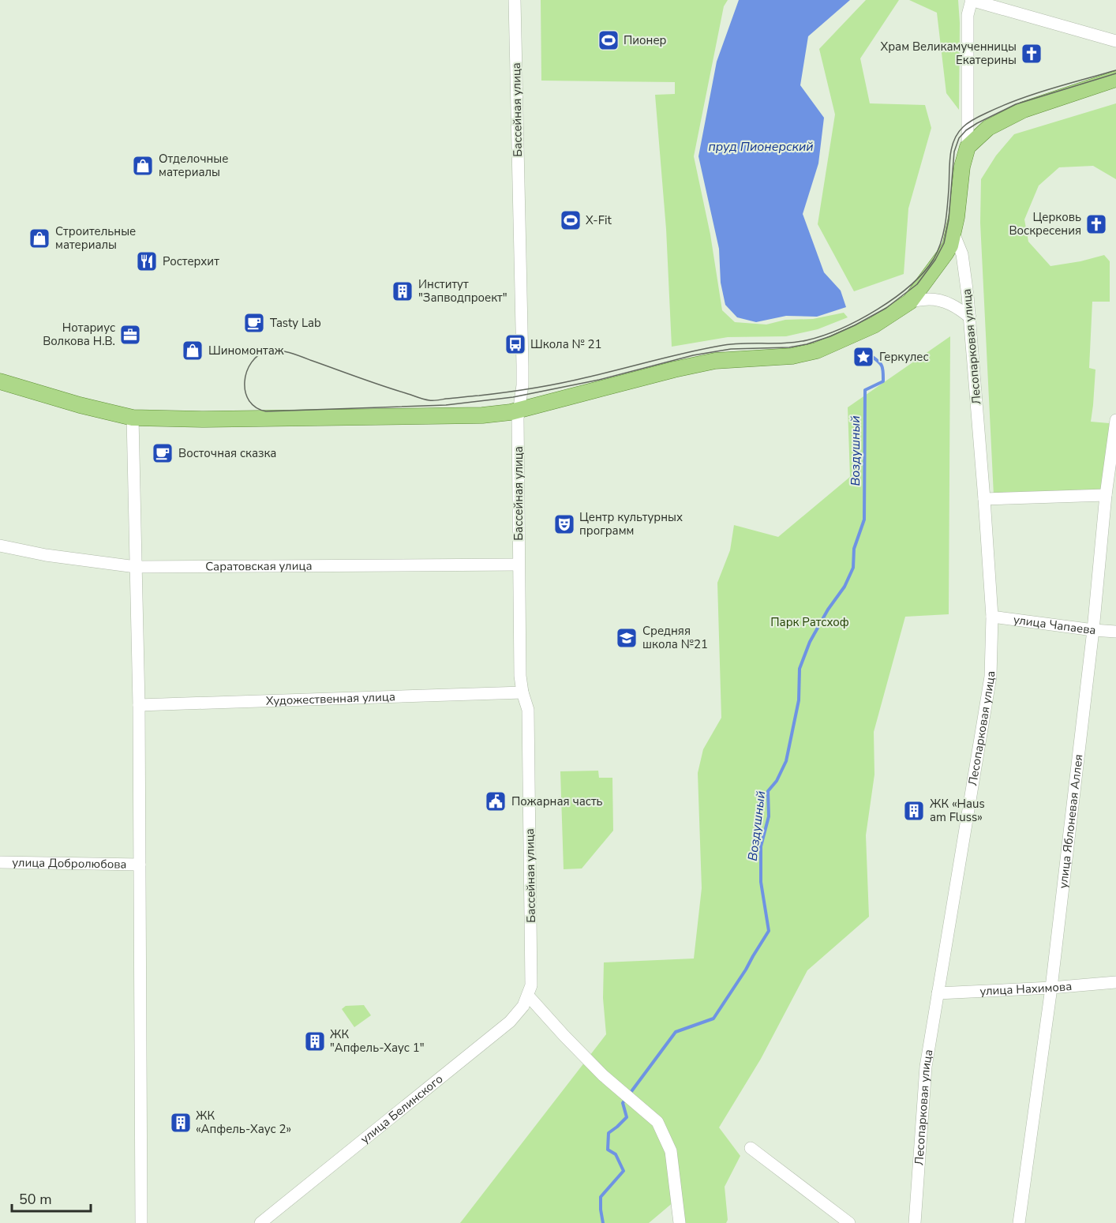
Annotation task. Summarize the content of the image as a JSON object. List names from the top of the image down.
{
  "streets": {
    "street": [
      "Бассейная улица",
      "Лесопарковая улица",
      "Саратовская улица",
      "улица Чапаева",
      "Художественная улица",
      "улица Яблоневая Аллея",
      "улица Добролюбова",
      "улица Нахимова",
      "улица Белинского"
    ]
  },
  "crossings": [
    ["Бассейная улица", "Саратовская улица"],
    ["Бассейная улица", "Художественная улица"],
    ["Бассейная улица", "улица Белинского"],
    ["Лесопарковая улица", "улица Чапаева"],
    ["Лесопарковая улица", "улица Нахимова"],
    ["улица Чапаева", "улица Яблоневая Аллея"],
    ["улица Яблоневая Аллея", "улица Нахимова"]
  ],
  "water": ["пруд Пионерский", "Воздушный"],
  "parks": ["Парк Ратсхоф"],
  "places": {
    "sports": ["Пионер", "X-Fit"],
    "church": ["Храм Великамученницы Екатерины", "Церковь Воскресения"],
    "shop": ["Отделочные материалы", "Строительные материалы", "Шиномонтаж"],
    "restaurant": ["Ростерхит"],
    "building": [
      "Институт \"Запводпроект\"",
      "ЖК «Haus am Fluss»",
      "ЖК \"Апфель-Хаус 1\"",
      "ЖК «Апфель-Хаус 2»"
    ],
    "cafe": ["Tasty Lab", "Восточная сказка"],
    "office": ["Нотариус Волкова Н.В."],
    "bus stop": ["Школа № 21"],
    "place": ["Геркулес"],
    "theatre": ["Центр культурных программ"],
    "school or university": ["Средняя школа №21"],
    "public building": ["Пожарная часть"]
  },
  "scale_bar": "50 m"
}
